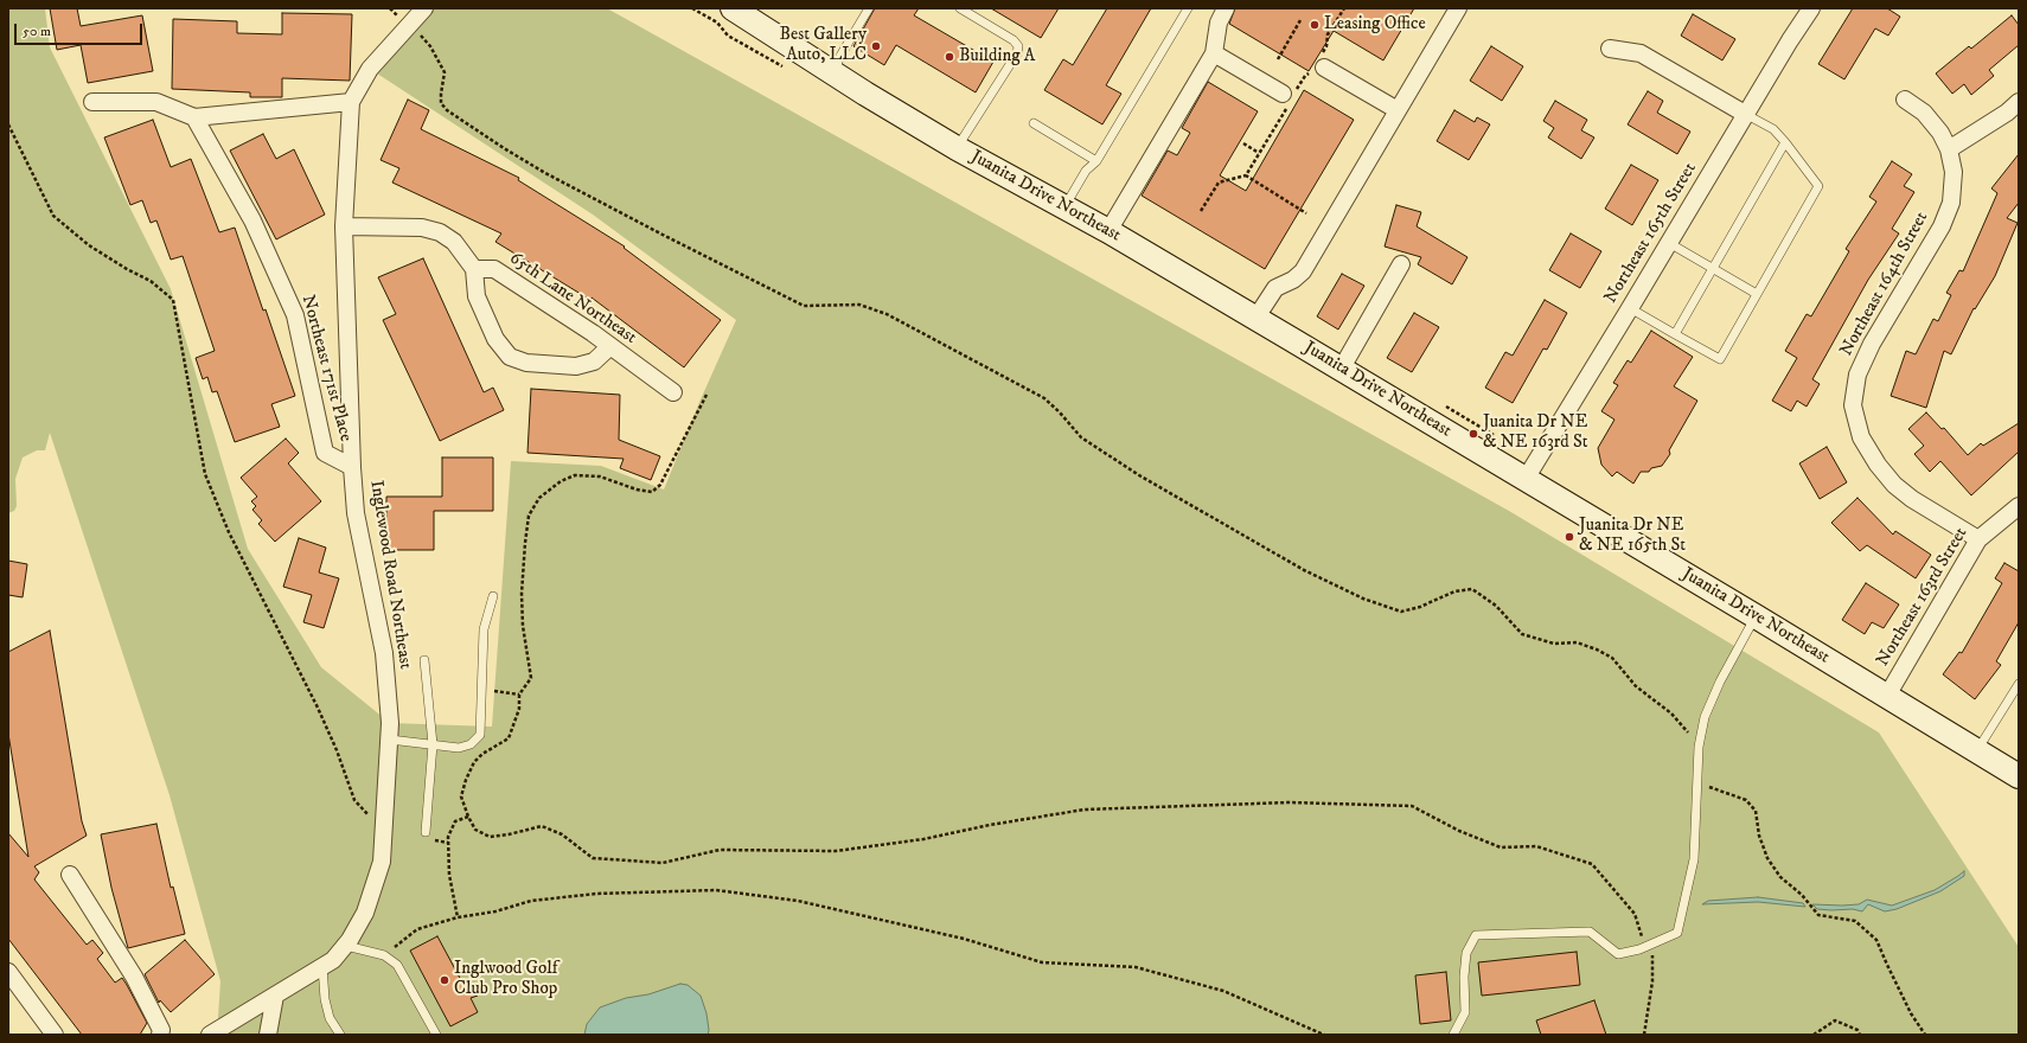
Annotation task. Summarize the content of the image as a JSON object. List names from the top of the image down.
{
  "streets": {
    "main road": ["Juanita Drive Northeast"],
    "street": [
      "Northeast 165th Street",
      "Northeast 164th Street",
      "65th Lane Northeast",
      "Northeast 171st Place",
      "Inglewood Road Northeast",
      "Northeast 163rd Street"
    ]
  },
  "crossings": [
    ["Juanita Drive Northeast", "Northeast 165th Street"],
    ["Juanita Drive Northeast", "Northeast 163rd Street"],
    ["Northeast 164th Street", "Northeast 163rd Street"],
    ["Northeast 171st Place", "Inglewood Road Northeast"]
  ],
  "places": [
    "Leasing Office",
    "Best Gallery Auto, LLC",
    "Building A",
    "Juanita Dr NE & NE 163rd St",
    "Juanita Dr NE & NE 165th St",
    "Inglwood Golf Club Pro Shop"
  ],
  "scale_bar": "50 m"
}
